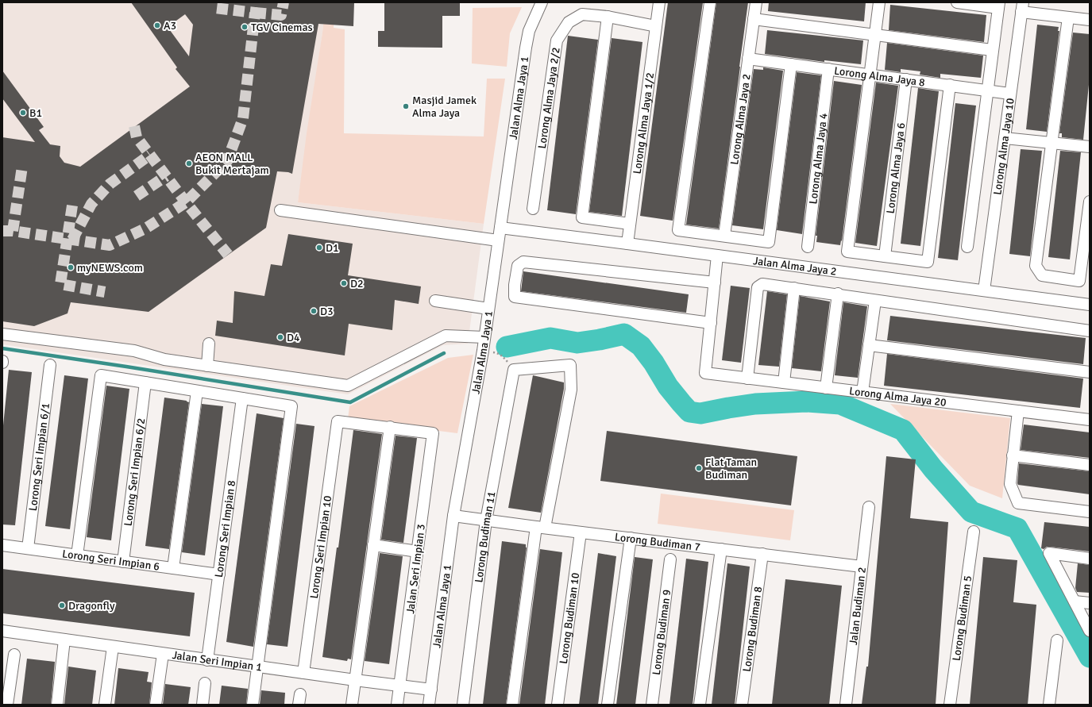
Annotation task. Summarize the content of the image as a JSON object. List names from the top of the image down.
{
  "streets": {
    "street": [
      "Lorong Alma Jaya 8",
      "Lorong Alma Jaya 2/2",
      "Jalan Alma Jaya 1",
      "Lorong Alma Jaya 2",
      "Lorong Alma Jaya 1/2",
      "Lorong Alma Jaya 10",
      "Lorong Alma Jaya 4",
      "Lorong Alma Jaya 6",
      "Jalan Alma Jaya 2",
      "Lorong Alma Jaya 20",
      "Lorong Seri Impian 6/1",
      "Lorong Seri Impian 6/2",
      "Lorong Seri Impian 8",
      "Lorong Budiman 11",
      "Lorong Budiman 7",
      "Lorong Seri Impian 10",
      "Lorong Seri Impian 6",
      "Jalan Seri Impian 3",
      "Jalan Budiman 2",
      "Lorong Budiman 10",
      "Lorong Budiman 5",
      "Lorong Budiman 8",
      "Lorong Budiman 9",
      "Jalan Seri Impian 1"
    ]
  },
  "crossings": [
    ["Lorong Alma Jaya 8", "Lorong Alma Jaya 2"],
    ["Lorong Alma Jaya 8", "Lorong Alma Jaya 10"],
    ["Lorong Alma Jaya 8", "Lorong Alma Jaya 4"],
    ["Lorong Alma Jaya 8", "Lorong Alma Jaya 6"],
    ["Lorong Alma Jaya 2/2", "Lorong Alma Jaya 1/2"],
    ["Jalan Alma Jaya 1", "Jalan Alma Jaya 2"],
    ["Jalan Alma Jaya 1", "Lorong Budiman 7"],
    ["Jalan Alma Jaya 1", "Jalan Seri Impian 1"],
    ["Lorong Alma Jaya 1/2", "Jalan Alma Jaya 2"],
    ["Lorong Alma Jaya 10", "Jalan Alma Jaya 2"],
    ["Lorong Seri Impian 6/1", "Lorong Seri Impian 6"],
    ["Lorong Seri Impian 6/2", "Lorong Seri Impian 6"],
    ["Lorong Seri Impian 8", "Lorong Seri Impian 6"],
    ["Lorong Seri Impian 8", "Jalan Seri Impian 1"],
    ["Lorong Budiman 11", "Lorong Budiman 7"],
    ["Lorong Budiman 7", "Jalan Budiman 2"],
    ["Lorong Budiman 7", "Lorong Budiman 10"],
    ["Lorong Budiman 7", "Lorong Budiman 8"],
    ["Lorong Seri Impian 10", "Jalan Seri Impian 3"],
    ["Lorong Seri Impian 10", "Jalan Seri Impian 1"],
    ["Jalan Seri Impian 3", "Jalan Seri Impian 1"]
  ],
  "places": [
    "A3",
    "TGV Cinemas",
    "Masjid Jamek Alma Jaya",
    "B1",
    "AEON MALL Bukit Mertajam",
    "D1",
    "myNEWS.com",
    "D2",
    "D3",
    "D4",
    "Flat Taman Budiman",
    "Dragonfly"
  ]
}
